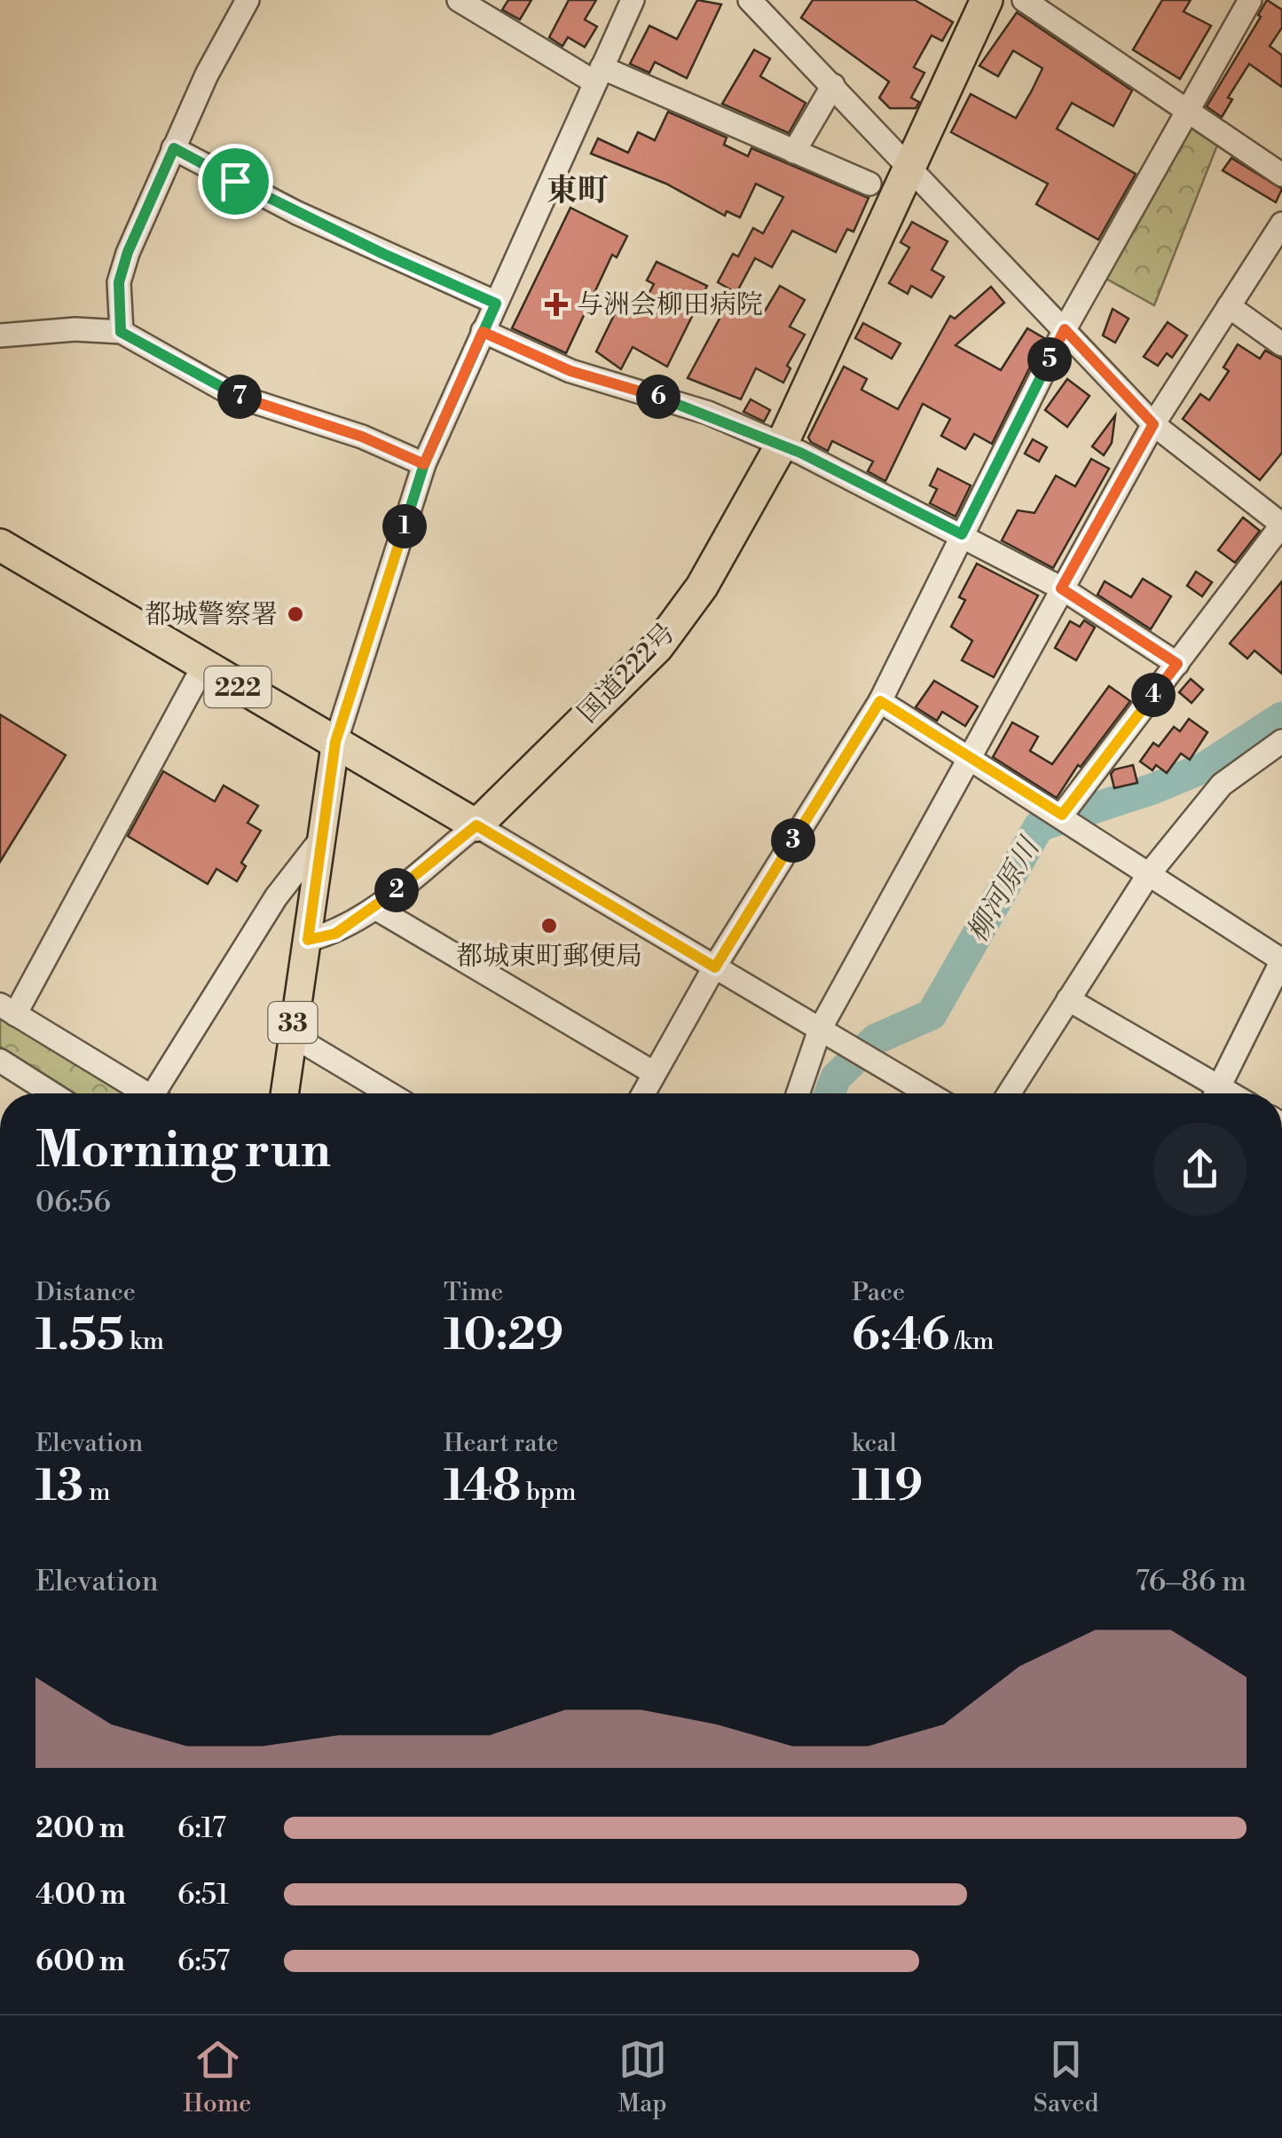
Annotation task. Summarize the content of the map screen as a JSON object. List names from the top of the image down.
{
  "streets": {
    "highway": ["国道222号", "222"],
    "main road": ["33"]
  },
  "crossings": [
    ["国道222号", "222"],
    ["222", "33"]
  ],
  "districts": ["東町"],
  "water": ["柳河原川"],
  "places": {
    "health": ["与洲会柳田病院"],
    "other": ["都城警察署", "都城東町郵便局"]
  },
  "page": {
    "pins": [
      "5",
      "6",
      "7",
      "1",
      "4",
      "3",
      "2"
    ],
    "heading": ["Morning run", "06:56"],
    "stats": [
      ["Distance", "1.55 km"],
      ["Time", "10:29"],
      ["Pace", "6:46 /km"],
      ["Elevation", "13 m"],
      ["Heart rate", "148 bpm"],
      ["kcal", "119"]
    ],
    "chart": ["Elevation", "76–86 m"],
    "list": [
      {
        "name": "200 m",
        "note": "6:17"
      },
      {
        "name": "400 m",
        "note": "6:51"
      },
      {
        "name": "600 m",
        "note": "6:57"
      }
    ],
    "tabs": ["Home", "Map", "Saved"]
  }
}
